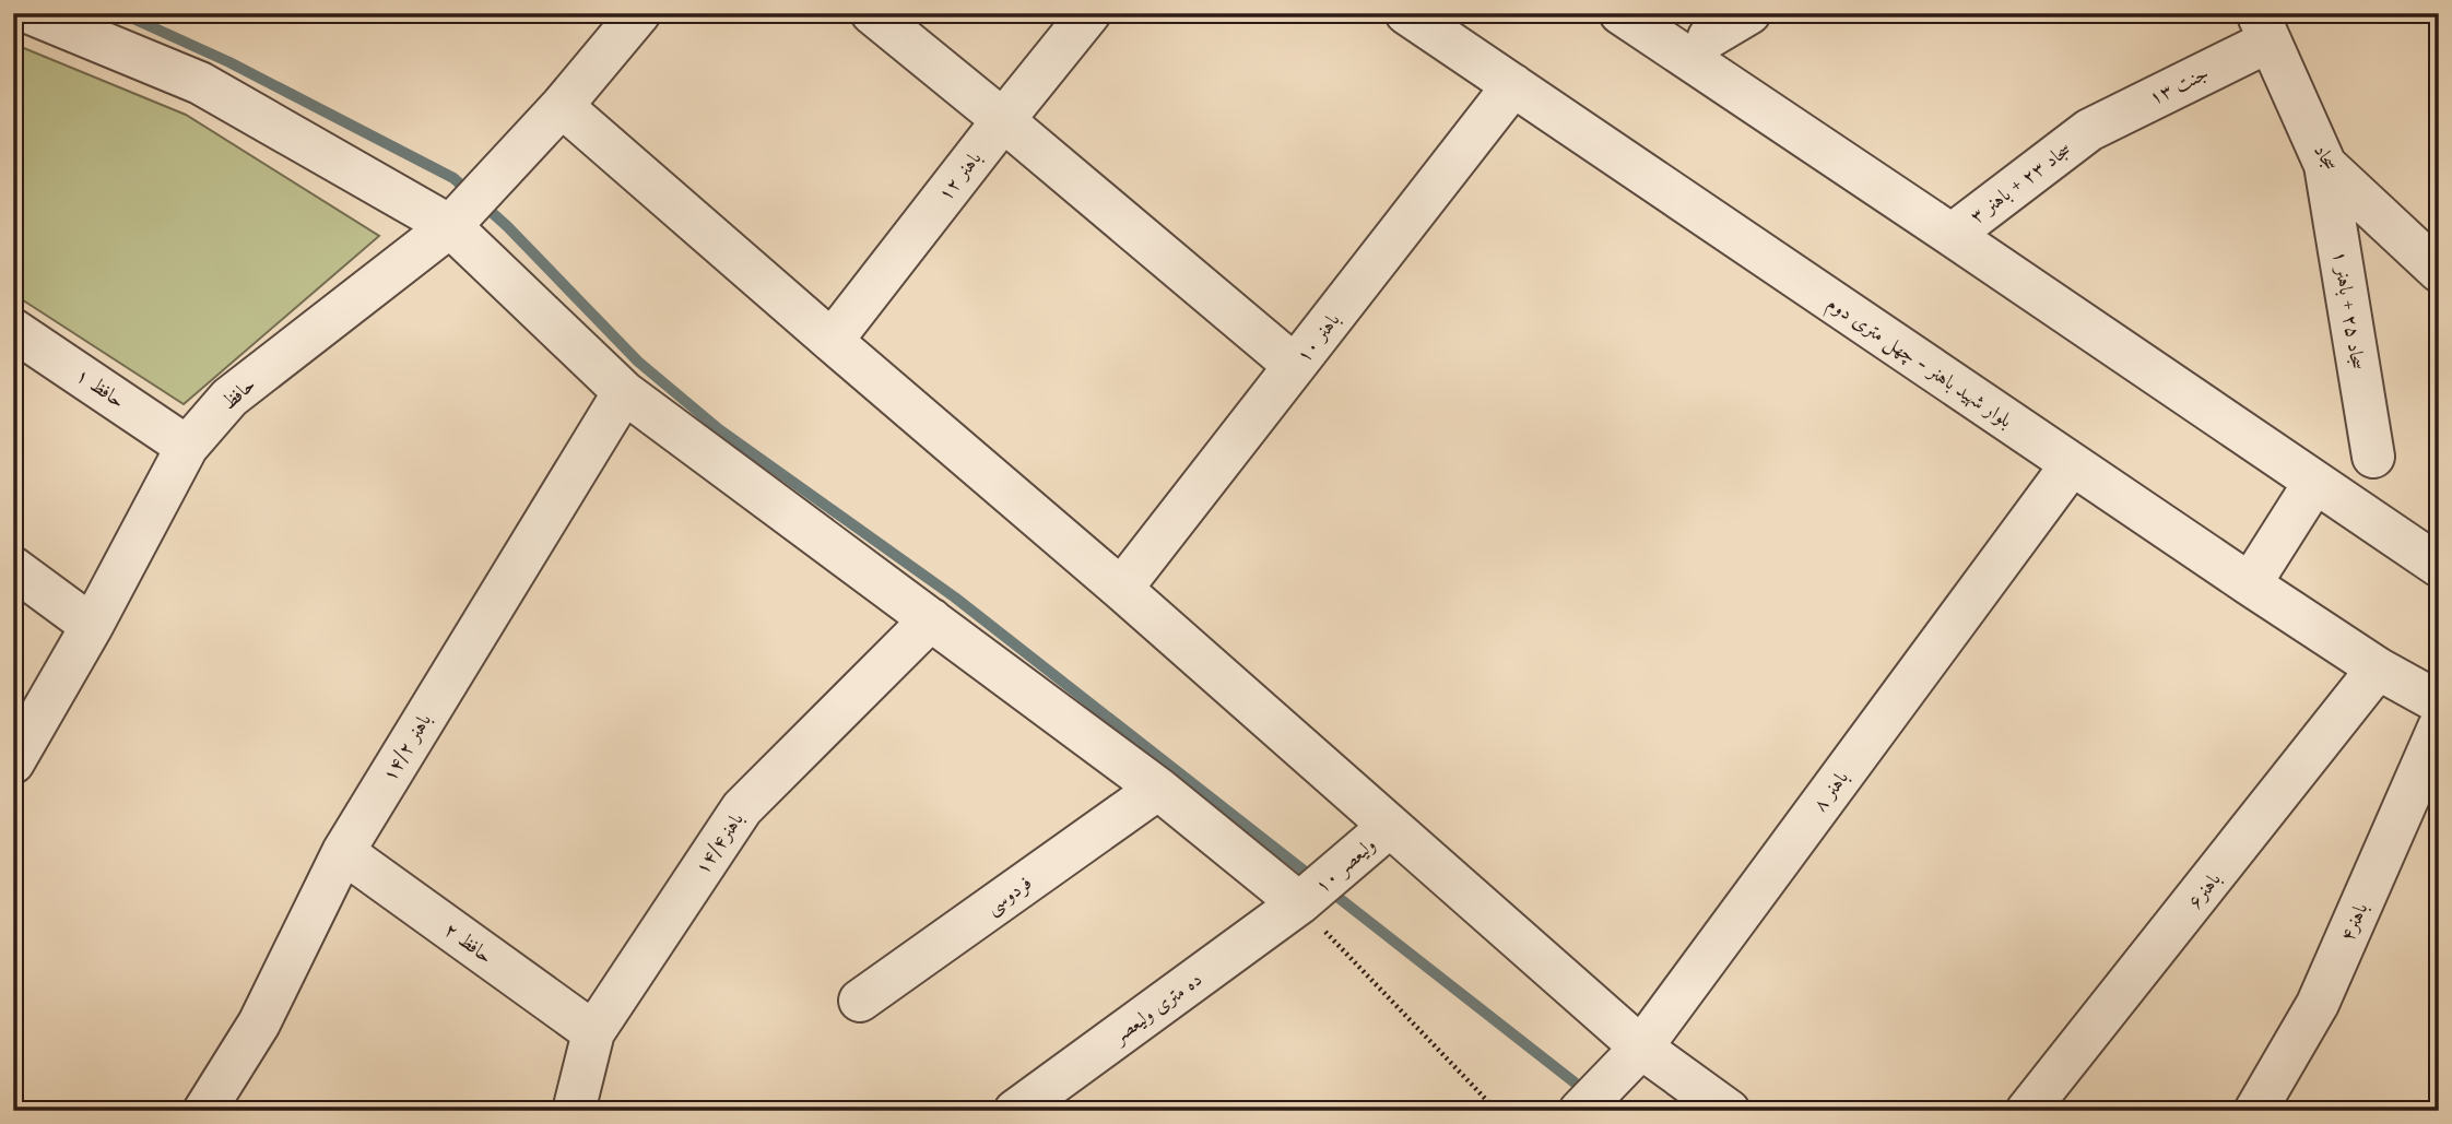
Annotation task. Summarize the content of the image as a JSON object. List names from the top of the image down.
{
  "streets": {
    "street": [
      "جنت ۱۳",
      "سجاد",
      "باهنر ۱۲",
      "سجاد ۲۳ + باهنر ۳",
      "سجاد ۲۵ + باهنر ۱",
      "باهنر ۱۰",
      "بلوار شهید باهنر - چهل متری دوم",
      "حافظ ۱",
      "حافظ",
      "باهنر ۱۴/۲",
      "باهنر ۸",
      "باهنر۱۴/۴",
      "ولیعصر ۱۰",
      "باهنر۶",
      "فردوسی",
      "باهنر۴",
      "حافظ ۲",
      "ده متری ولیعصر"
    ]
  },
  "crossings": [
    ["جنت ۱۳", "سجاد"],
    ["جنت ۱۳", "سجاد ۲۳ + باهنر ۳"],
    ["سجاد", "سجاد ۲۵ + باهنر ۱"],
    ["باهنر ۱۰", "بلوار شهید باهنر - چهل متری دوم"],
    ["بلوار شهید باهنر - چهل متری دوم", "باهنر ۸"],
    ["بلوار شهید باهنر - چهل متری دوم", "باهنر۶"],
    ["حافظ ۱", "حافظ"],
    ["باهنر ۱۴/۲", "حافظ ۲"],
    ["باهنر۱۴/۴", "حافظ ۲"],
    ["ولیعصر ۱۰", "ده متری ولیعصر"]
  ]
}
